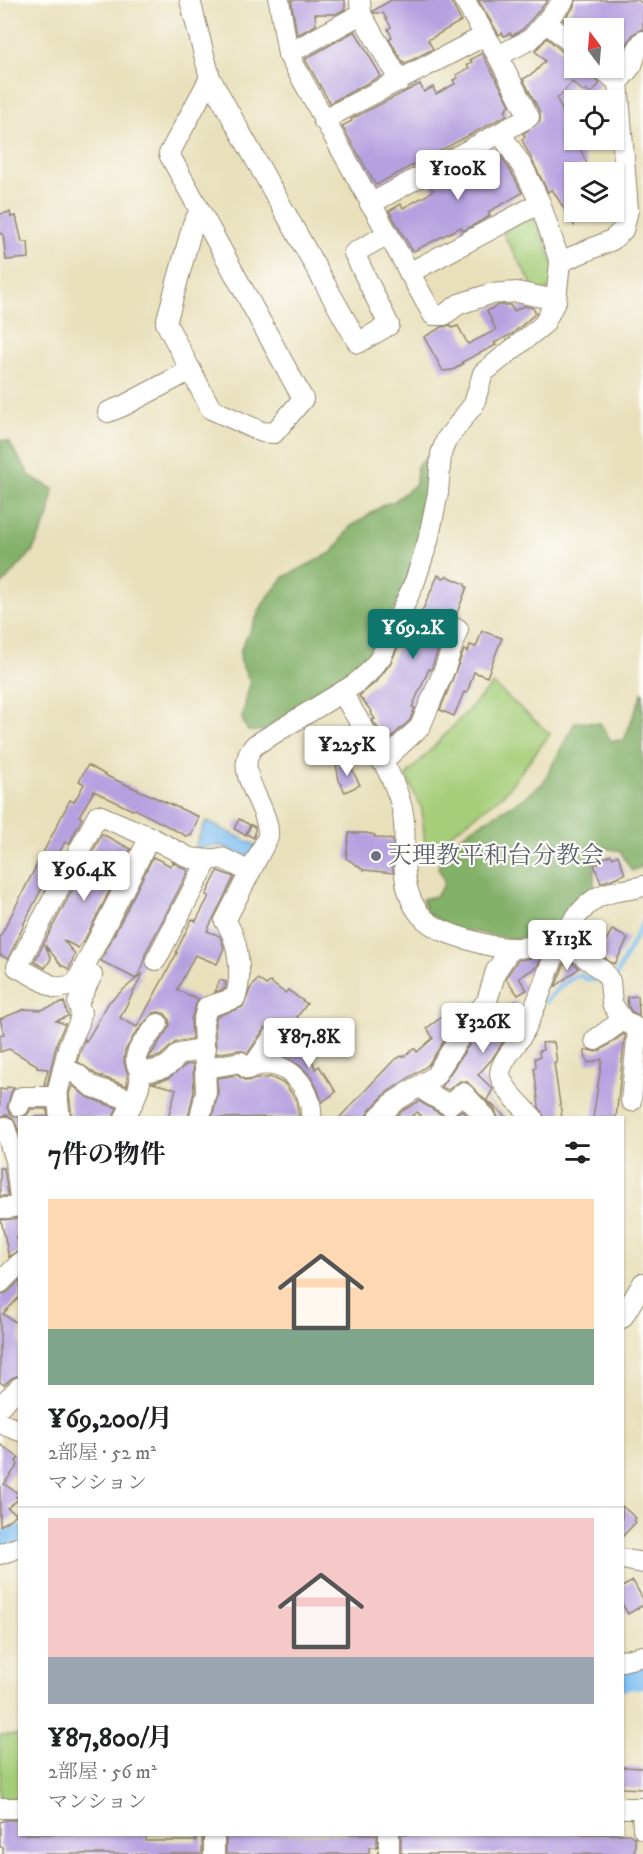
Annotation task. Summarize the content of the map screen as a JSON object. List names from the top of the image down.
{
  "places": ["天理教平和台分教会"],
  "north": "top",
  "page": {
    "price": [
      "¥100K",
      "¥69.2K",
      "¥225K",
      "¥96.4K",
      "¥113K",
      "¥326K",
      "¥87.8K"
    ],
    "heading": "7件の物件",
    "list": [
      {
        "name": "¥69,200/月",
        "note": "2部屋 · 52 m² · マンション"
      },
      {
        "name": "¥87,800/月",
        "note": "2部屋 · 56 m² · マンション"
      }
    ]
  }
}
